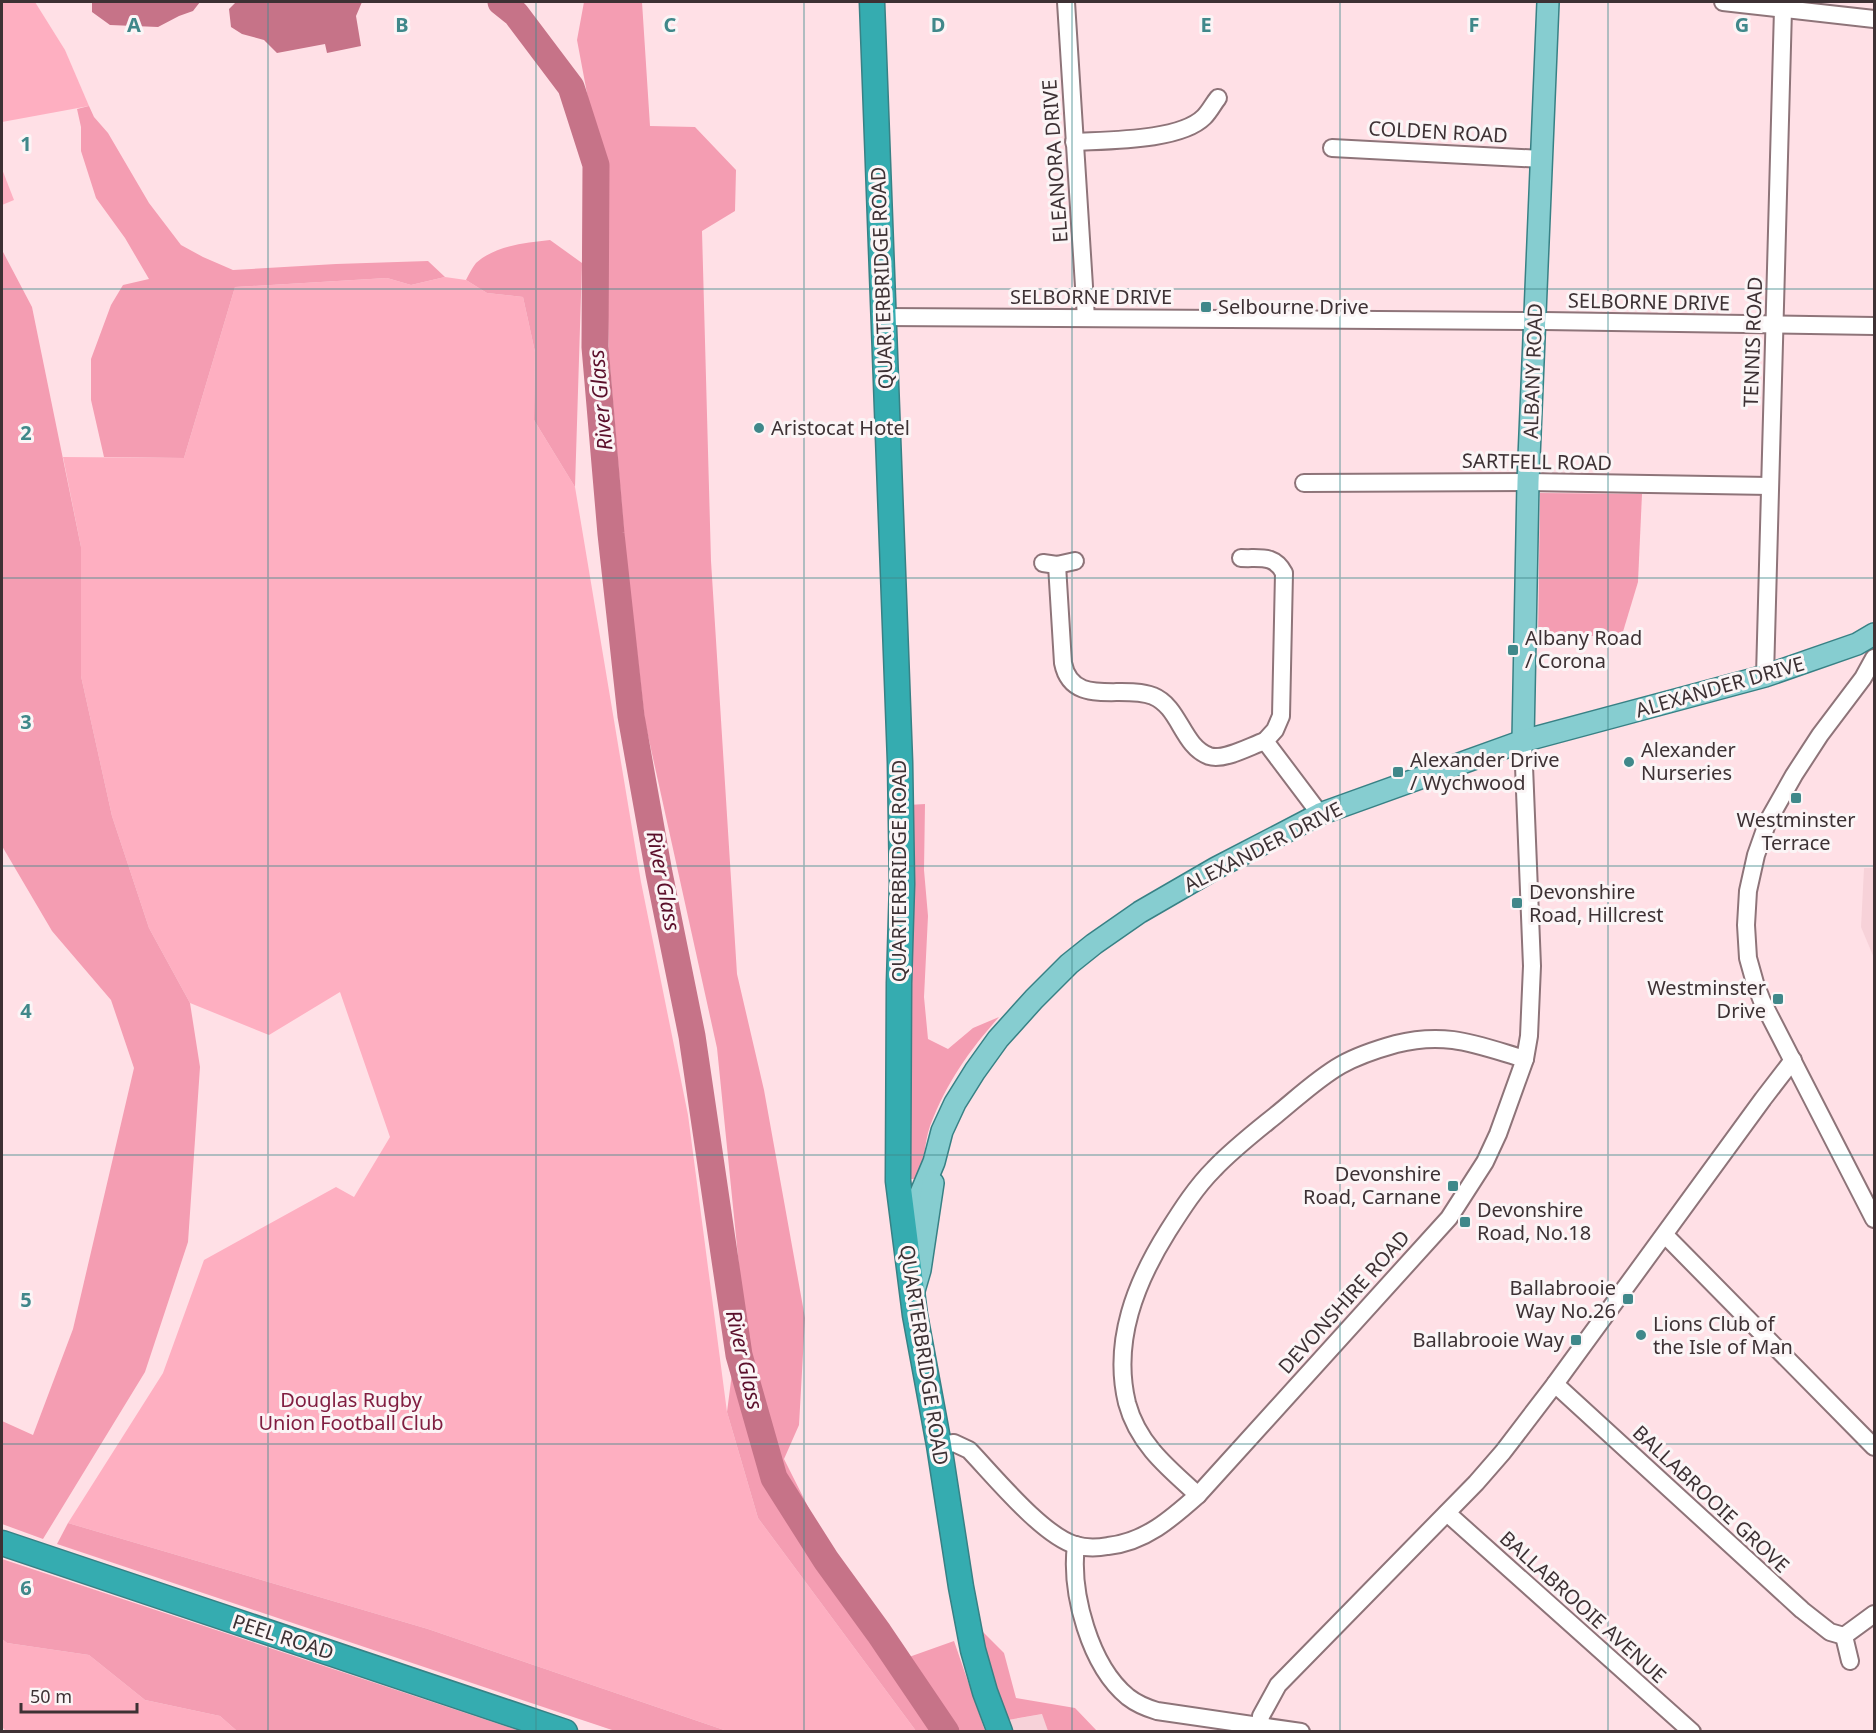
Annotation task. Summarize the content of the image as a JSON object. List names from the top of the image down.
{
  "streets": {
    "highway": ["QUARTERBRIDGE ROAD", "PEEL ROAD"],
    "main road": ["ALBANY ROAD", "ALEXANDER DRIVE"],
    "street": [
      "COLDEN ROAD",
      "ELEANORA DRIVE",
      "SELBORNE DRIVE",
      "TENNIS ROAD",
      "SARTFELL ROAD",
      "DEVONSHIRE ROAD",
      "BALLABROOIE GROVE",
      "BALLABROOIE AVENUE"
    ]
  },
  "crossings": [
    ["COLDEN ROAD", "ALBANY ROAD"],
    ["ELEANORA DRIVE", "SELBORNE DRIVE"],
    ["QUARTERBRIDGE ROAD", "SELBORNE DRIVE"],
    ["QUARTERBRIDGE ROAD", "ALEXANDER DRIVE"],
    ["QUARTERBRIDGE ROAD", "DEVONSHIRE ROAD"],
    ["SELBORNE DRIVE", "TENNIS ROAD"],
    ["SELBORNE DRIVE", "ALBANY ROAD"],
    ["TENNIS ROAD", "SARTFELL ROAD"],
    ["TENNIS ROAD", "ALEXANDER DRIVE"],
    ["ALBANY ROAD", "SARTFELL ROAD"],
    ["ALBANY ROAD", "ALEXANDER DRIVE"],
    ["ALBANY ROAD", "DEVONSHIRE ROAD"],
    ["ALEXANDER DRIVE", "DEVONSHIRE ROAD"]
  ],
  "water": ["River Glass"],
  "parks": ["Douglas Rugby Union Football Club"],
  "places": {
    "transit": [
      "Selbourne Drive",
      "Albany Road / Corona",
      "Alexander Drive / Wychwood",
      "Westminster Terrace",
      "Devonshire Road, Hillcrest",
      "Westminster Drive",
      "Devonshire Road, Carnane",
      "Devonshire Road, No.18",
      "Ballabrooie Way No.26",
      "Ballabrooie Way"
    ],
    "other": ["Aristocat Hotel", "Alexander Nurseries", "Lions Club of the Isle of Man"]
  },
  "scale_bar": "50 m",
  "grid": {
    "columns": [
      "A",
      "B",
      "C",
      "D",
      "E",
      "F",
      "G"
    ],
    "rows": [
      "1",
      "2",
      "3",
      "4",
      "5",
      "6"
    ]
  }
}
